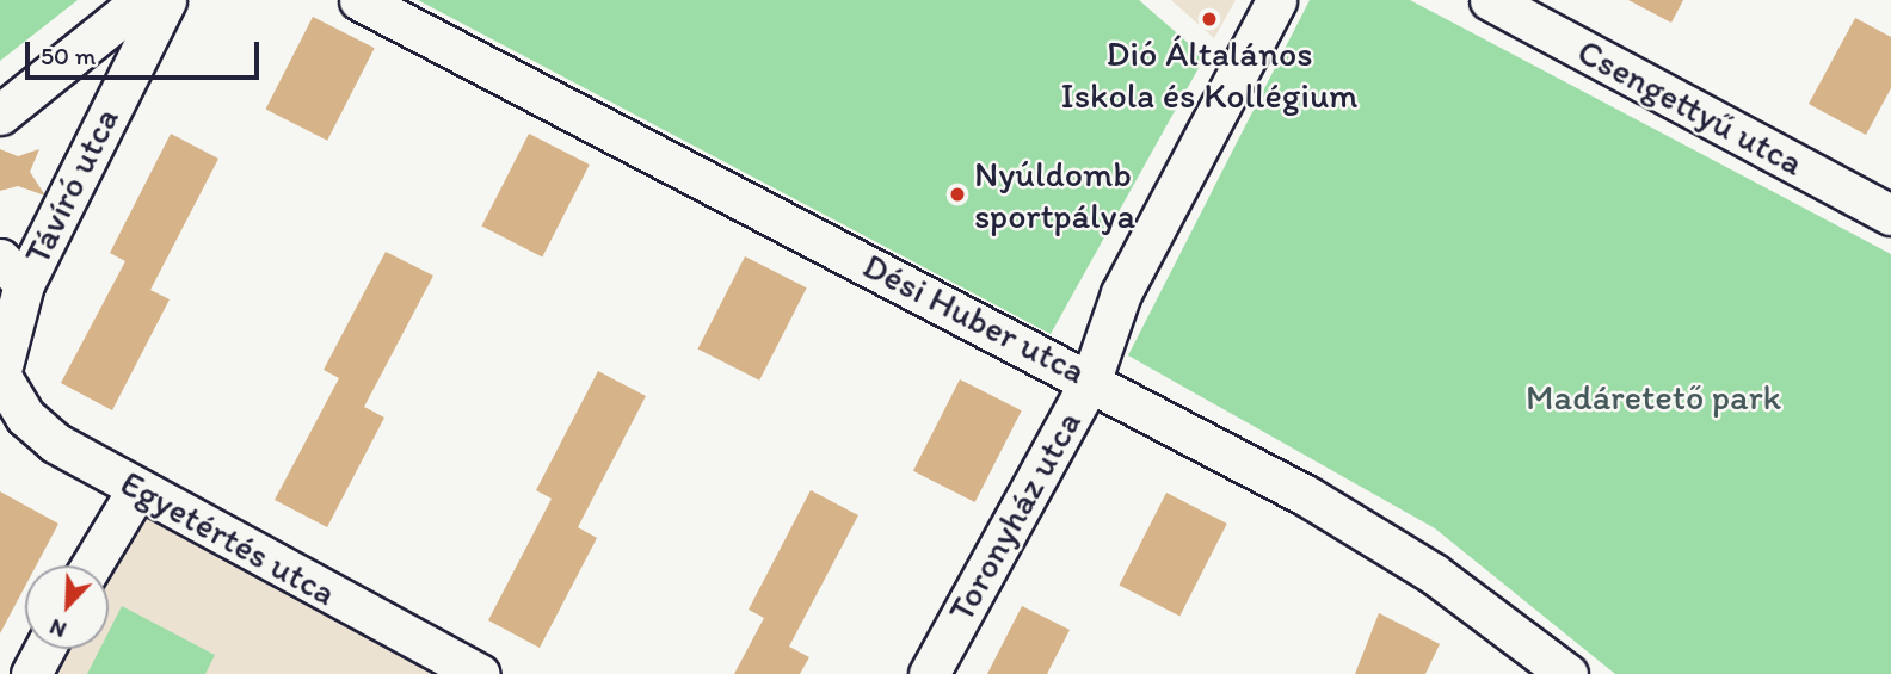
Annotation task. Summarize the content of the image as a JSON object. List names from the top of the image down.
{
  "streets": {
    "street": [
      "Csengettyű utca",
      "Távíró utca",
      "Dési Huber utca",
      "Toronyház utca",
      "Egyetértés utca"
    ]
  },
  "crossings": [
    ["Távíró utca", "Egyetértés utca"],
    ["Dési Huber utca", "Toronyház utca"]
  ],
  "parks": ["Madáretető park"],
  "places": ["Dió Általános Iskola és Kollégium", "Nyúldomb sportpálya"],
  "scale_bar": "50 m",
  "north": "bottom left"
}
